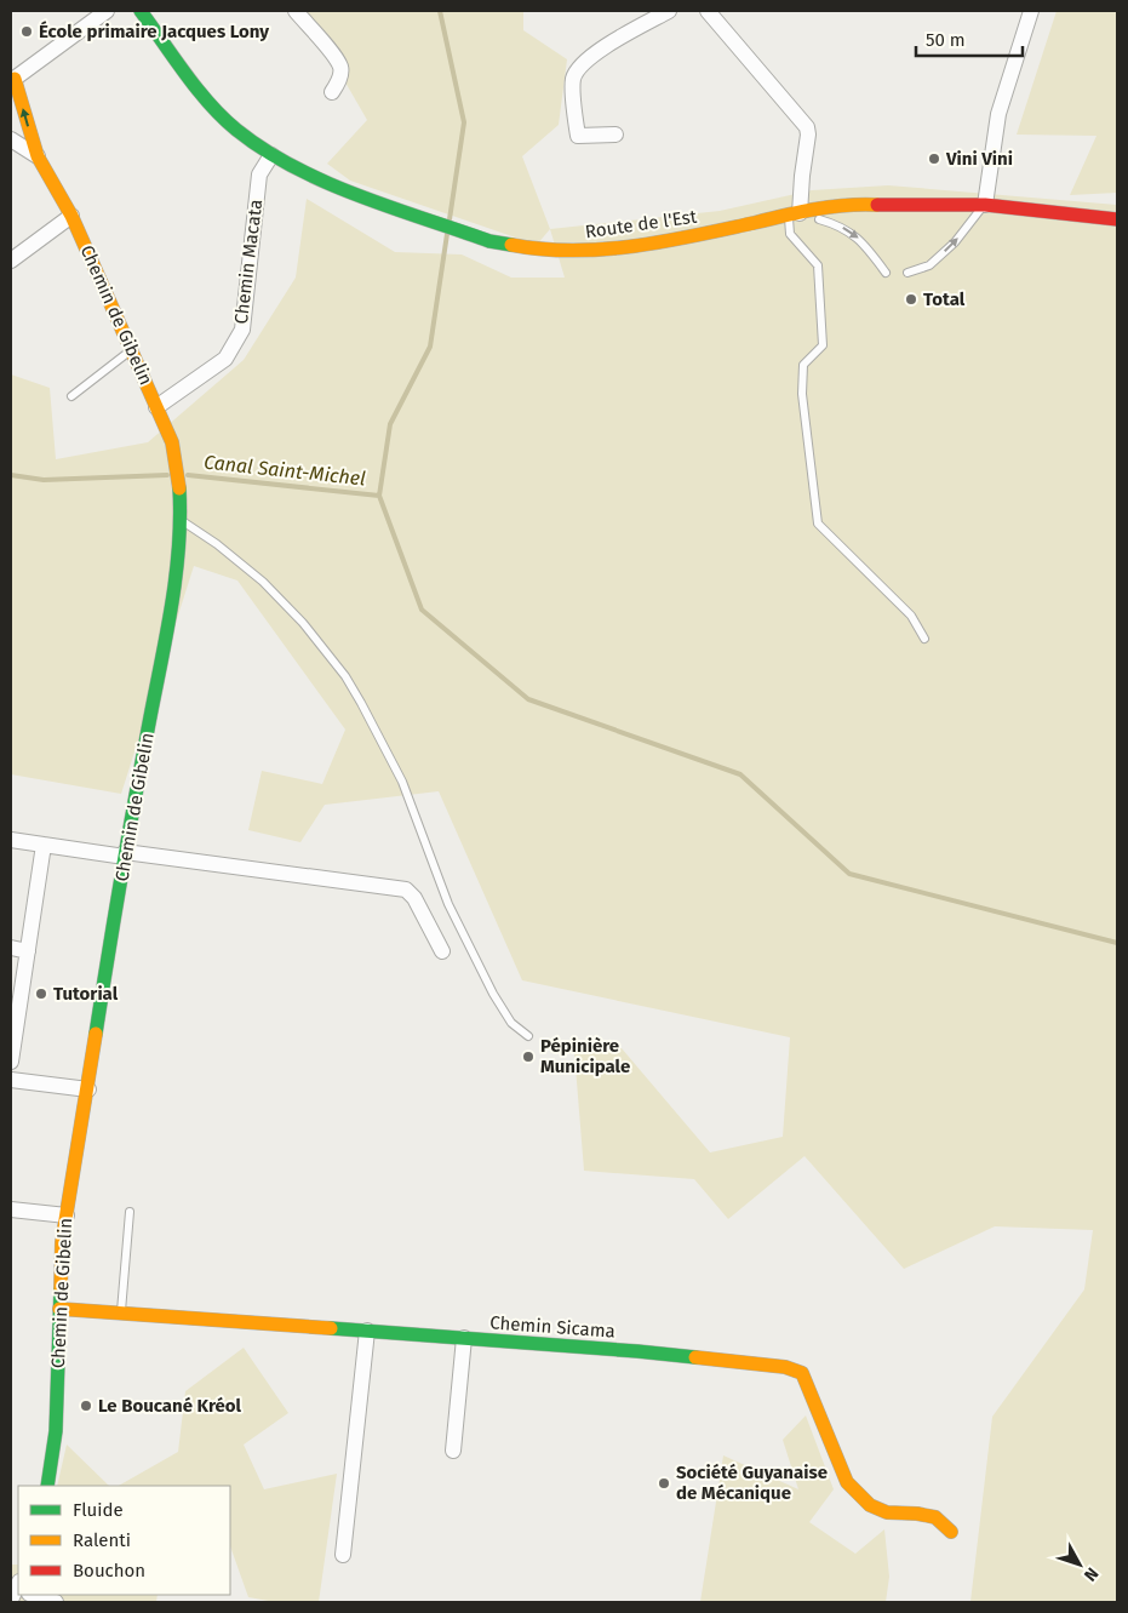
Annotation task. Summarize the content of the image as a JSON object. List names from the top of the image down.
{
  "streets": {
    "street": [
      "Route de l'Est",
      "Chemin Macata",
      "Chemin de Gibelin",
      "Chemin Sicama"
    ]
  },
  "crossings": [
    ["Route de l'Est", "Chemin Macata"],
    ["Chemin Macata", "Chemin de Gibelin"],
    ["Chemin de Gibelin", "Chemin Sicama"]
  ],
  "water": ["Canal Saint-Michel"],
  "places": [
    "École primaire Jacques Lony",
    "Vini Vini",
    "Total",
    "Tutorial",
    "Pépinière Municipale",
    "Le Boucané Kréol",
    "Société Guyanaise de Mécanique"
  ],
  "legend": ["Fluide", "Ralenti", "Bouchon"],
  "scale_bar": "50 m",
  "north": "bottom right"
}
